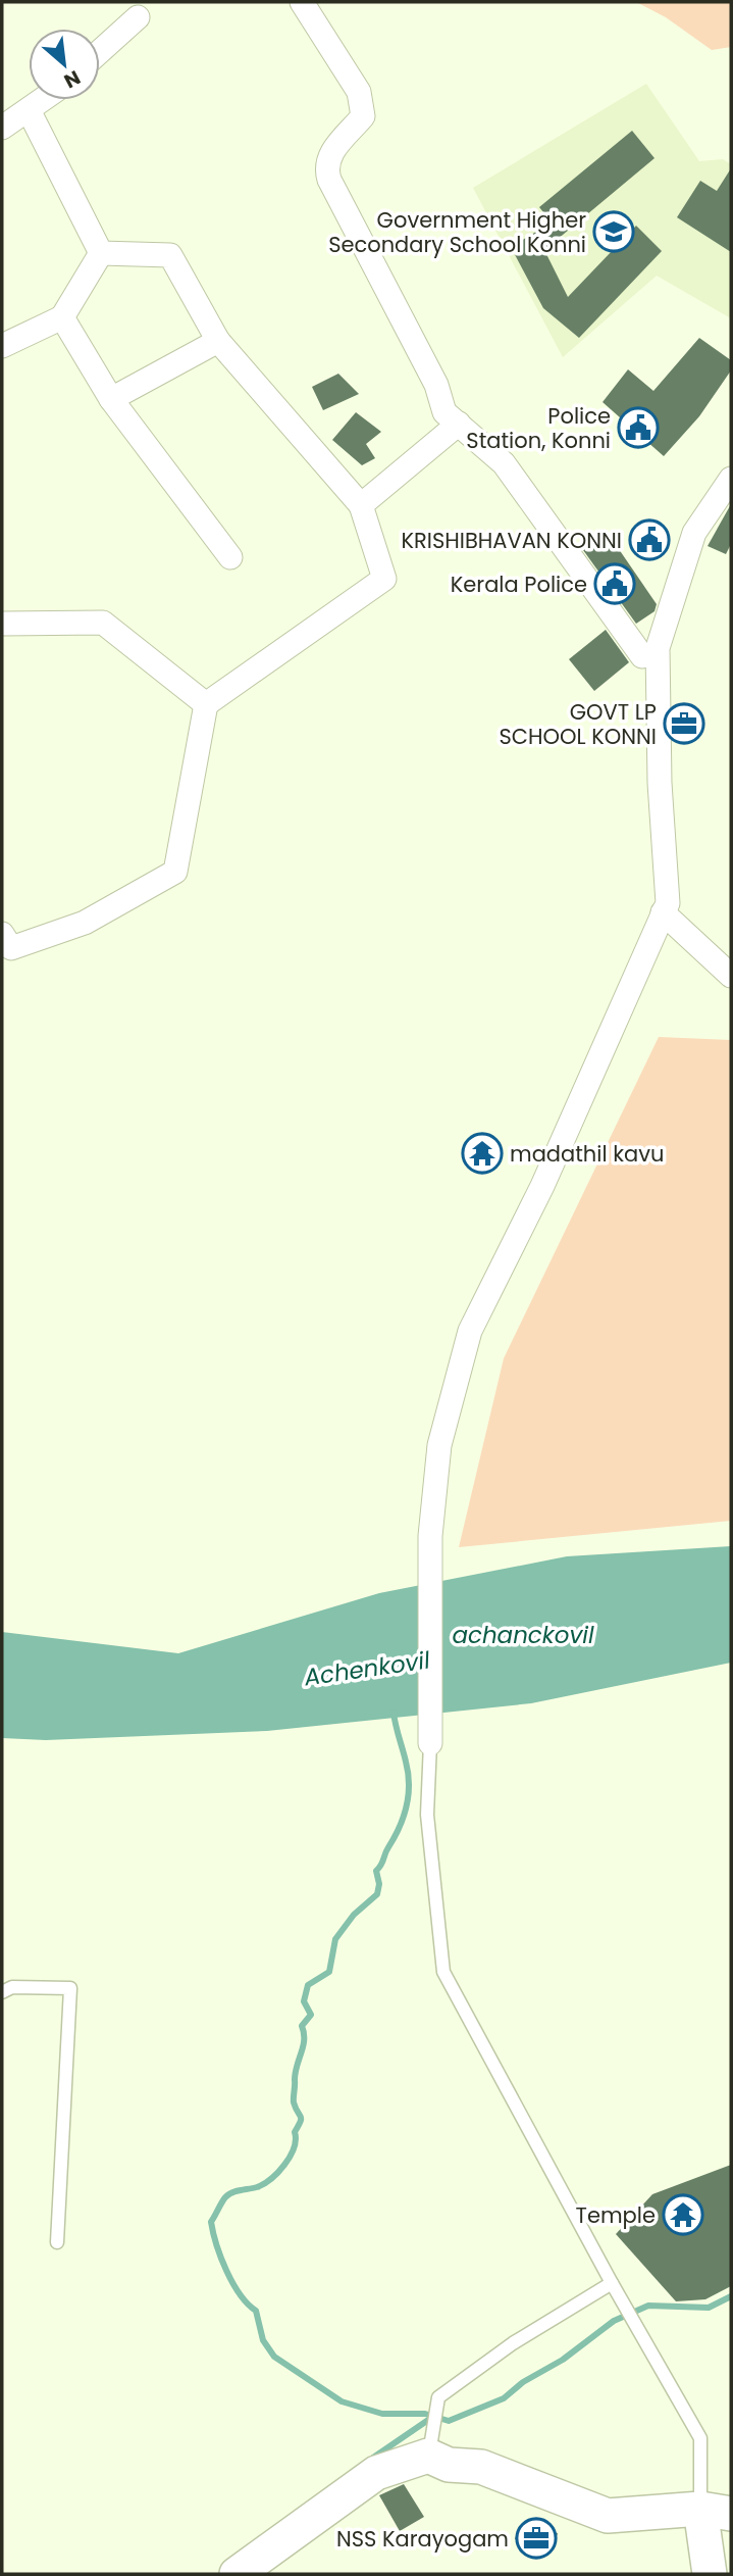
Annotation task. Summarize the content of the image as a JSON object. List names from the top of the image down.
{
  "water": ["achanckovil", "Achenkovil"],
  "places": {
    "school or university": ["Government Higher Secondary School Konni"],
    "public building": ["Police Station, Konni", "KRISHIBHAVAN KONNI", "Kerala Police"],
    "office": ["GOVT LP SCHOOL KONNI", "NSS Karayogam"],
    "temple": ["madathil kavu", "Temple"]
  },
  "north": "bottom right"
}
